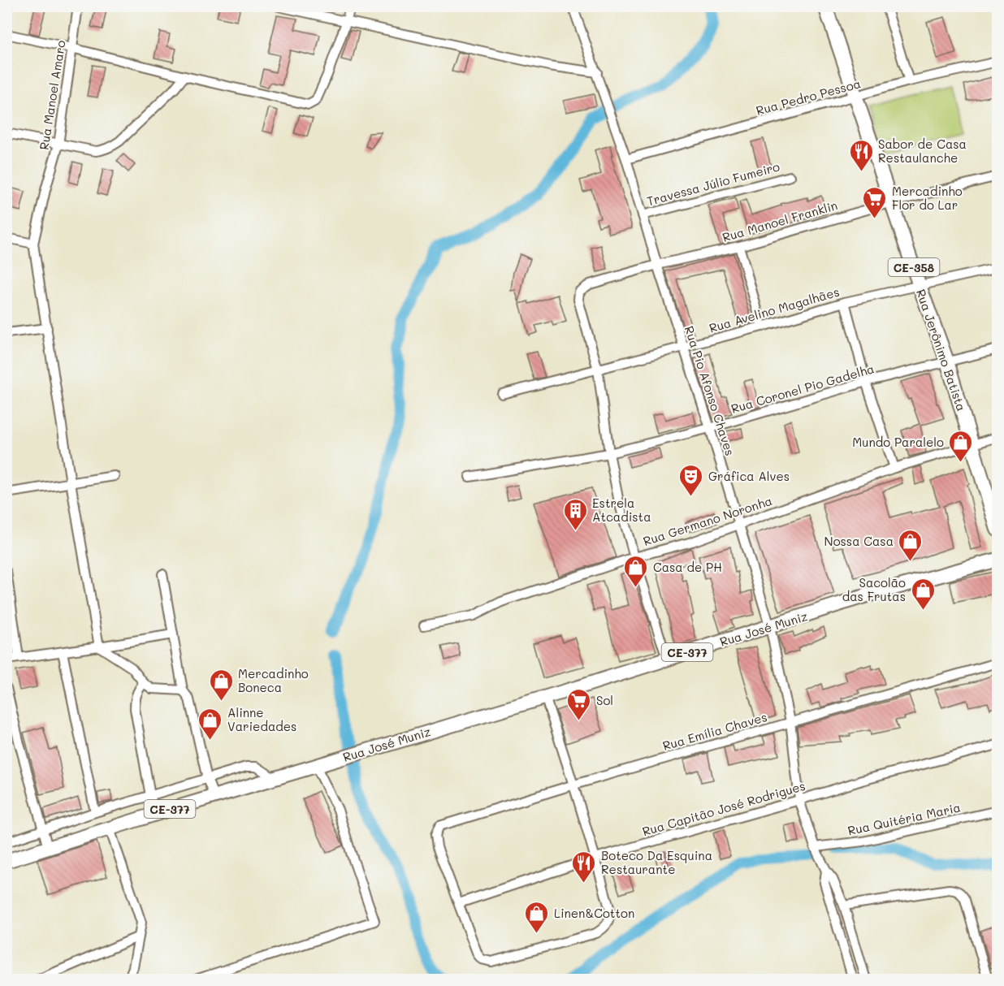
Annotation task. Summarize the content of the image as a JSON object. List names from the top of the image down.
{
  "streets": {
    "main road": [
      "CE-358",
      "Rua Jerônimo Batista",
      "Rua José Muniz",
      "CE-377"
    ],
    "street": [
      "Rua Manoel Amaro",
      "Rua Pedro Pessoa",
      "Travessa Júlio Fumeiro",
      "Rua Manoel Franklin",
      "Rua Avelino Magalhães",
      "Rua Coronel Pio Gadelha",
      "Rua Pio Afonso Chaves",
      "Rua Germano Noronha",
      "Rua Emília Chaves",
      "Rua Capitão José Rodrigues",
      "Rua Quitéria Maria"
    ]
  },
  "crossings": [
    ["Rua Pedro Pessoa", "Rua Jerônimo Batista"],
    ["Rua Pedro Pessoa", "Rua Pio Afonso Chaves"],
    ["Travessa Júlio Fumeiro", "Rua Pio Afonso Chaves"],
    ["Rua Manoel Franklin", "Rua Avelino Magalhães"],
    ["Rua Manoel Franklin", "Rua Jerônimo Batista"],
    ["Rua Manoel Franklin", "Rua Pio Afonso Chaves"],
    ["Rua Avelino Magalhães", "Rua Jerônimo Batista"],
    ["Rua Avelino Magalhães", "Rua Pio Afonso Chaves"],
    ["Rua Jerônimo Batista", "Rua Coronel Pio Gadelha"],
    ["Rua Jerônimo Batista", "Rua Germano Noronha"],
    ["Rua Coronel Pio Gadelha", "Rua Pio Afonso Chaves"],
    ["Rua Pio Afonso Chaves", "Rua Germano Noronha"],
    ["Rua Pio Afonso Chaves", "Rua José Muniz"],
    ["Rua Pio Afonso Chaves", "Rua Emília Chaves"],
    ["Rua Pio Afonso Chaves", "Rua Capitão José Rodrigues"],
    ["Rua Pio Afonso Chaves", "Rua Quitéria Maria"],
    ["Rua José Muniz", "CE-377"],
    ["Rua Emília Chaves", "Rua Capitão José Rodrigues"]
  ],
  "places": {
    "restaurant": ["Sabor de Casa Restaulanche", "Boteco Da Esquina Restaurante"],
    "supermarket": ["Mercadinho Flor do Lar", "Sol"],
    "shop": [
      "Mundo Paralelo",
      "Nossa Casa",
      "Casa de PH",
      "Sacolão das Frutas",
      "Mercadinho Boneca",
      "Alinne Variedades",
      "Linen&Cotton"
    ],
    "theatre": ["Gráfica Alves"],
    "building": ["Estrela Atcadista"]
  }
}
